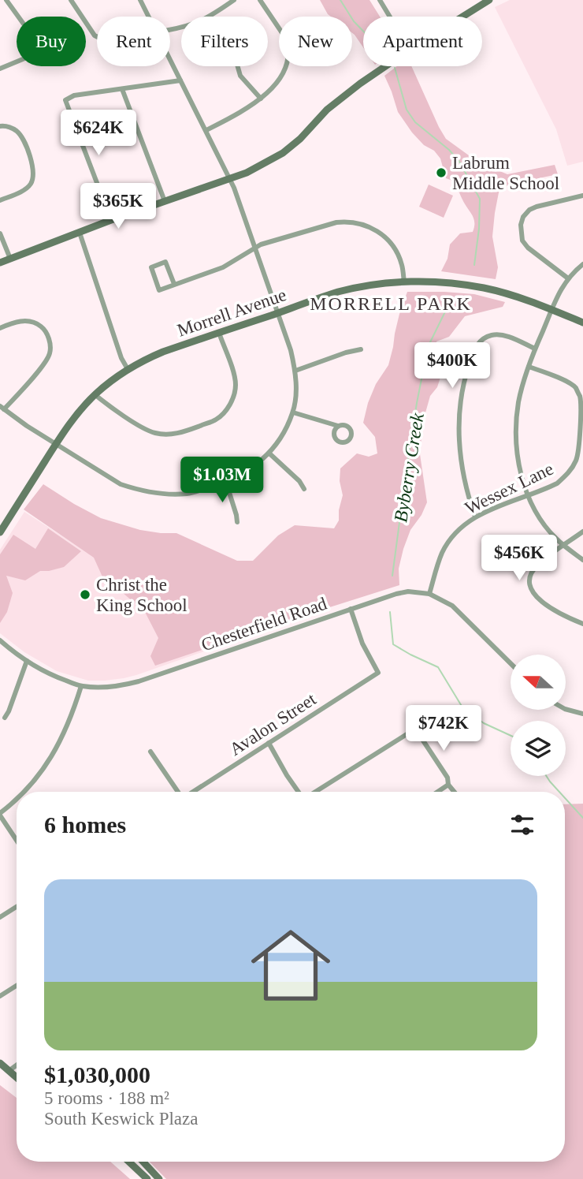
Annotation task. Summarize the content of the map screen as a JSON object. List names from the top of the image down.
{
  "streets": {
    "street": [
      "Morrell Avenue",
      "Wessex Lane",
      "Chesterfield Road",
      "Avalon Street"
    ]
  },
  "crossings": [
    ["Wessex Lane", "Chesterfield Road"],
    ["Chesterfield Road", "Avalon Street"]
  ],
  "districts": ["MORRELL PARK"],
  "water": ["Byberry Creek"],
  "places": ["Labrum Middle School", "Christ the King School"],
  "north": "left",
  "page": {
    "chip": [
      "Buy",
      "Rent",
      "Filters",
      "New",
      "Apartment"
    ],
    "price": [
      "$624K",
      "$365K",
      "$400K",
      "$1.03M",
      "$456K",
      "$742K"
    ],
    "heading": "6 homes",
    "list": [
      {
        "name": "$1,030,000",
        "note": "5 rooms · 188 m² · South Keswick Plaza"
      }
    ]
  }
}
